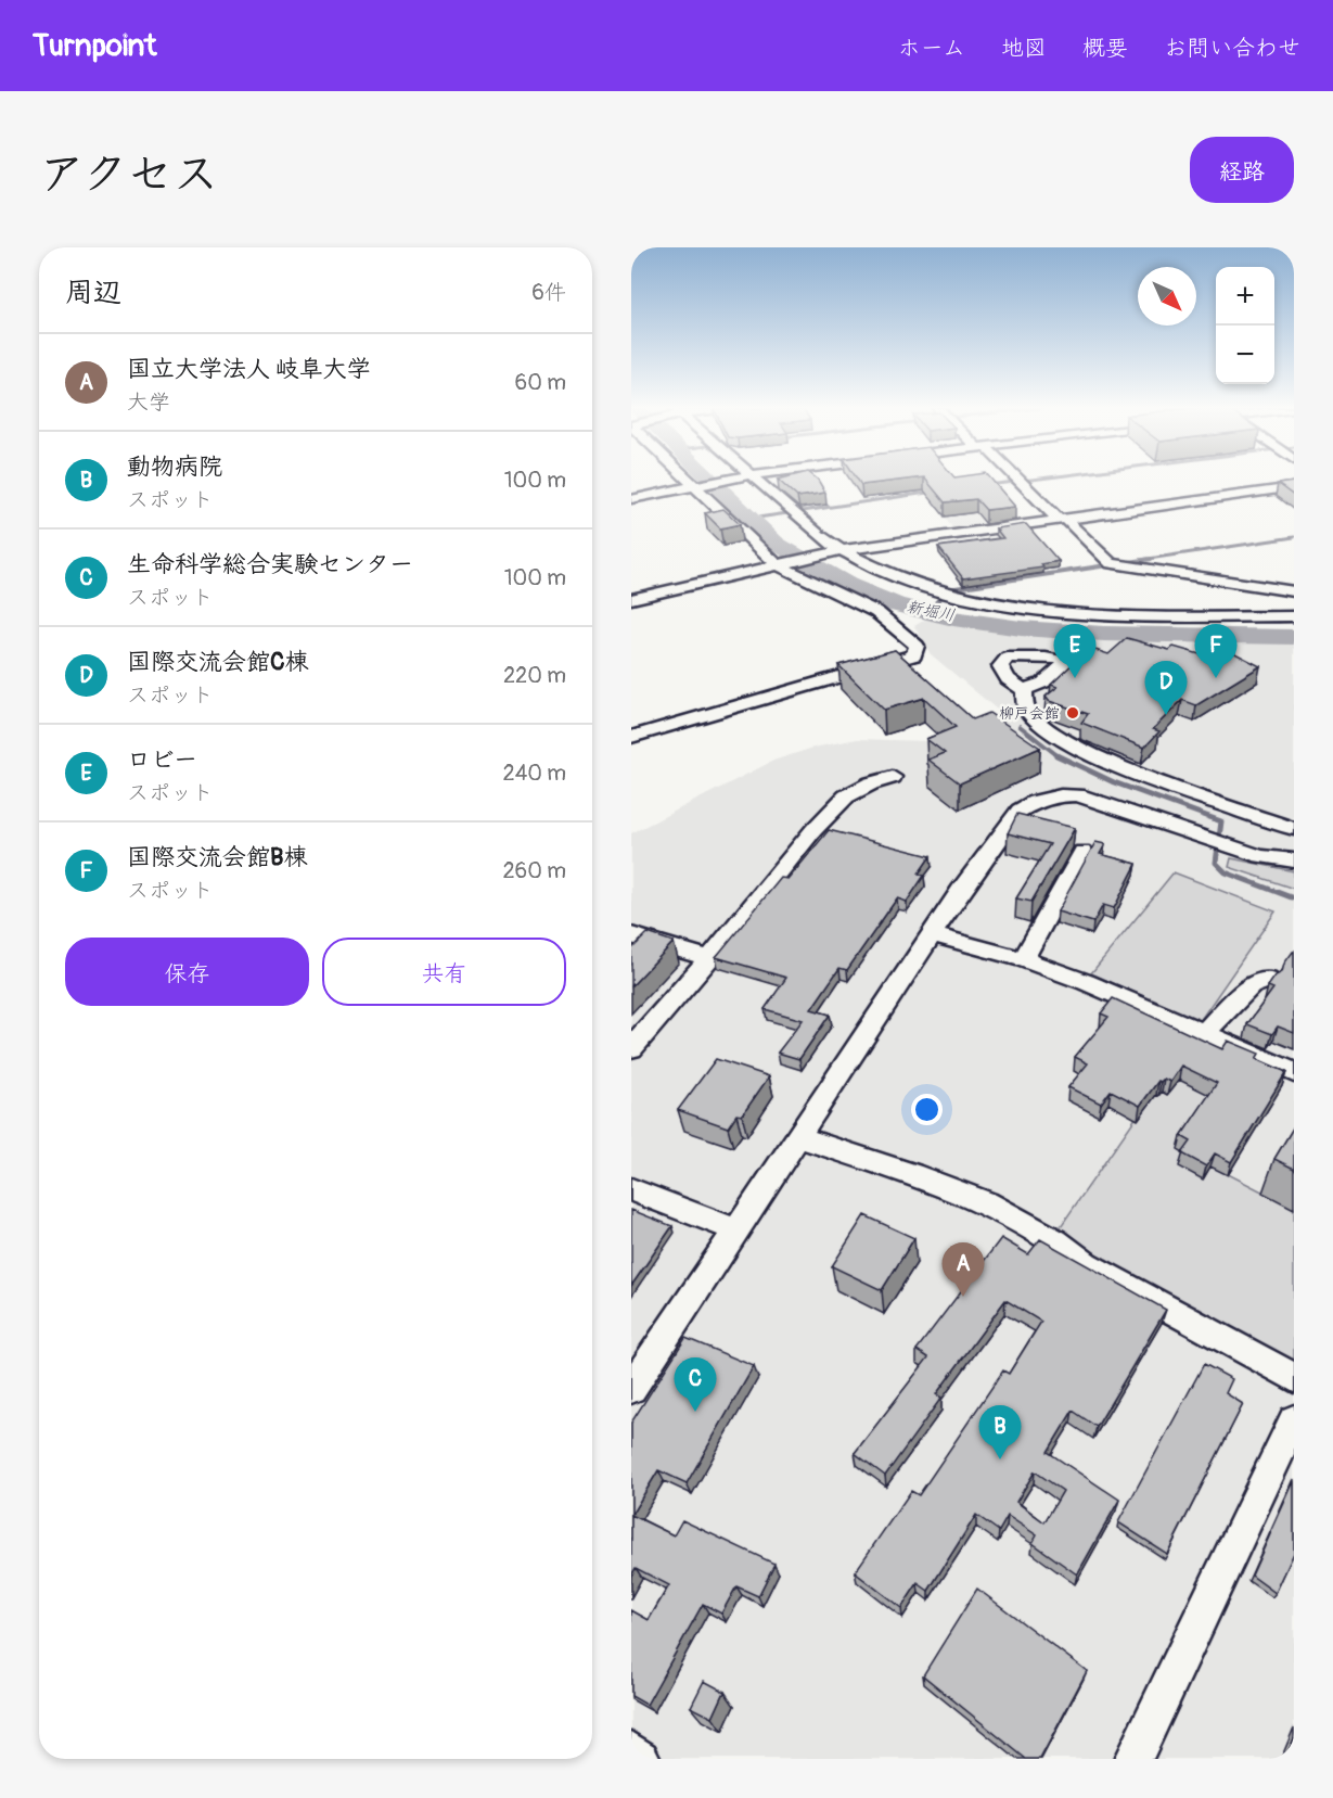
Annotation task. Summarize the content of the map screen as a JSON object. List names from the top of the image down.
{
  "water": ["新堀川"],
  "places": ["柳戸会館"],
  "north": "bottom right",
  "page": {
    "header": "Turnpoint",
    "nav": [
      "ホーム",
      "地図",
      "概要",
      "お問い合わせ"
    ],
    "title": "アクセス",
    "buttons": [
      "経路",
      ["保存", "共有"]
    ],
    "heading": ["周辺", "6件"],
    "map_buttons": ["+", "−"],
    "list": [
      {
        "mark": "A",
        "name": "国立大学法人 岐阜大学",
        "note": "大学",
        "value": "60 m"
      },
      {
        "mark": "B",
        "name": "動物病院",
        "note": "スポット",
        "value": "100 m"
      },
      {
        "mark": "C",
        "name": "生命科学総合実験センター",
        "note": "スポット",
        "value": "100 m"
      },
      {
        "mark": "D",
        "name": "国際交流会館C棟",
        "note": "スポット",
        "value": "220 m"
      },
      {
        "mark": "E",
        "name": "ロビー",
        "note": "スポット",
        "value": "240 m"
      },
      {
        "mark": "F",
        "name": "国際交流会館B棟",
        "note": "スポット",
        "value": "260 m"
      }
    ],
    "pins": [
      "E",
      "F",
      "D",
      "A",
      "C",
      "B"
    ]
  }
}
